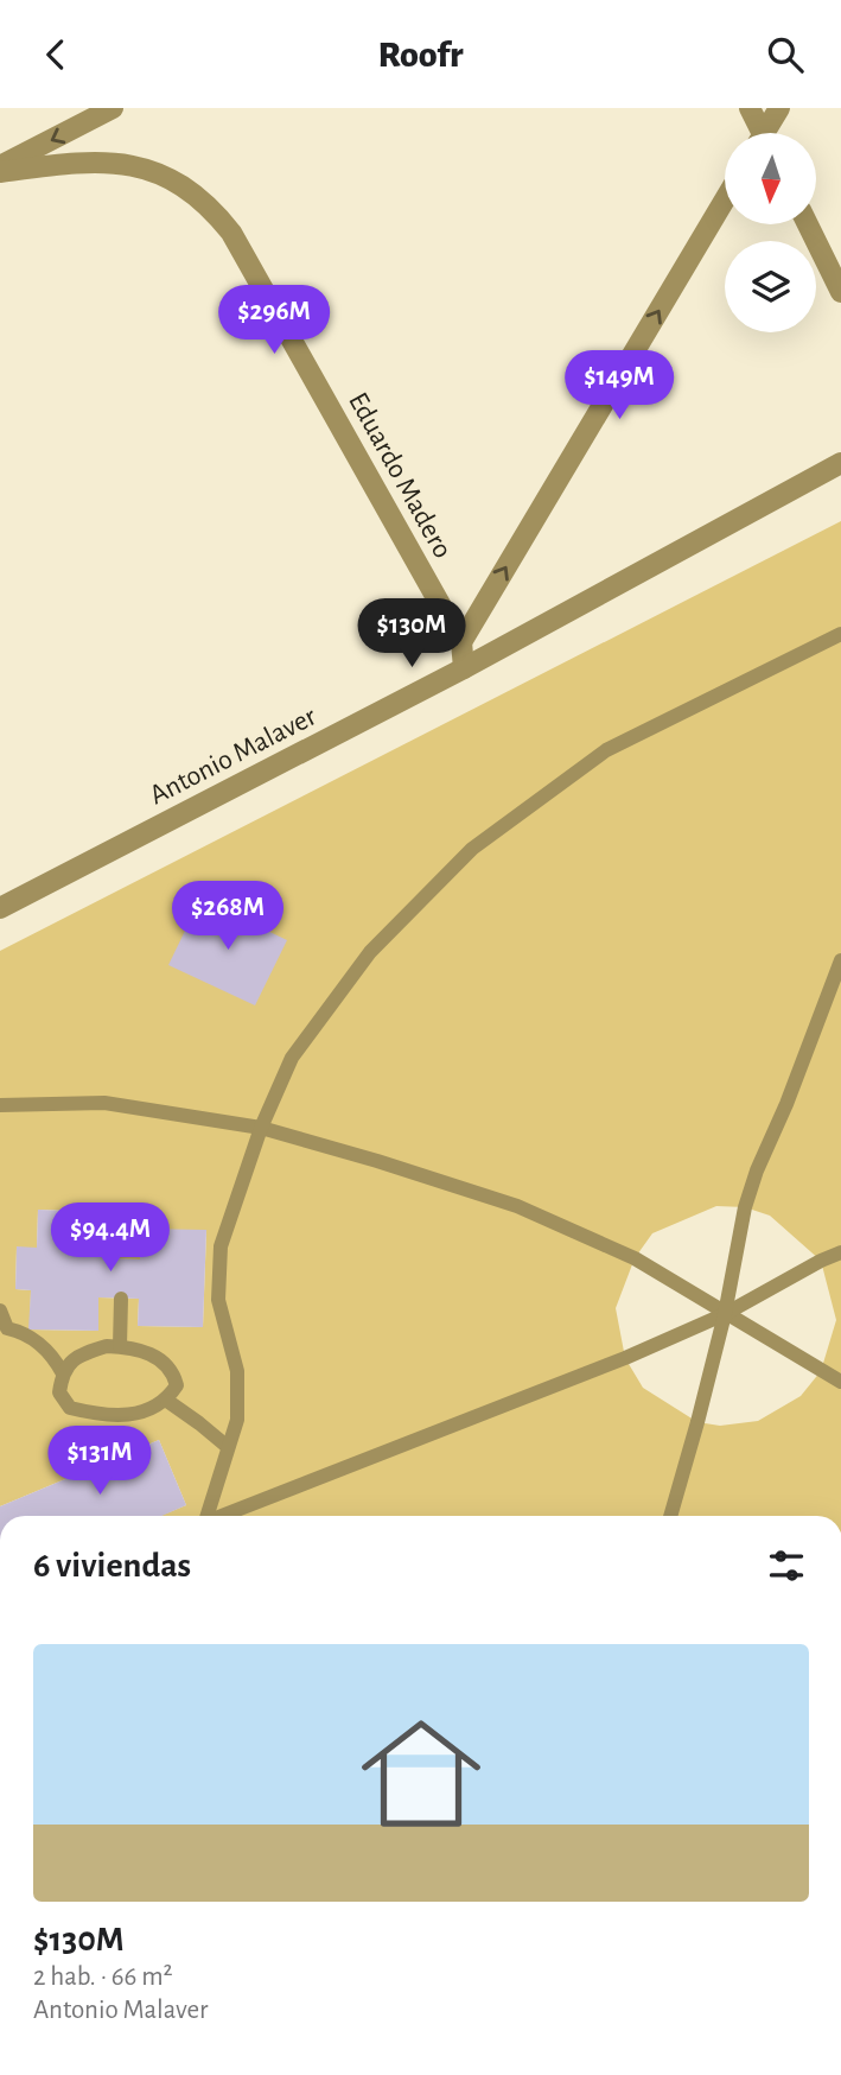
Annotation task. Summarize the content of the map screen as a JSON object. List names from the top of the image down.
{
  "streets": {
    "street": ["Eduardo Madero", "Antonio Malaver"]
  },
  "crossings": [
    ["Eduardo Madero", "Antonio Malaver"]
  ],
  "north": "bottom",
  "page": {
    "header": "Roofr",
    "price": [
      "$296M",
      "$149M",
      "$130M",
      "$268M",
      "$94.4M",
      "$131M"
    ],
    "heading": "6 viviendas",
    "list": [
      {
        "name": "$130M",
        "note": "2 hab. · 66 m² · Antonio Malaver"
      }
    ]
  }
}
